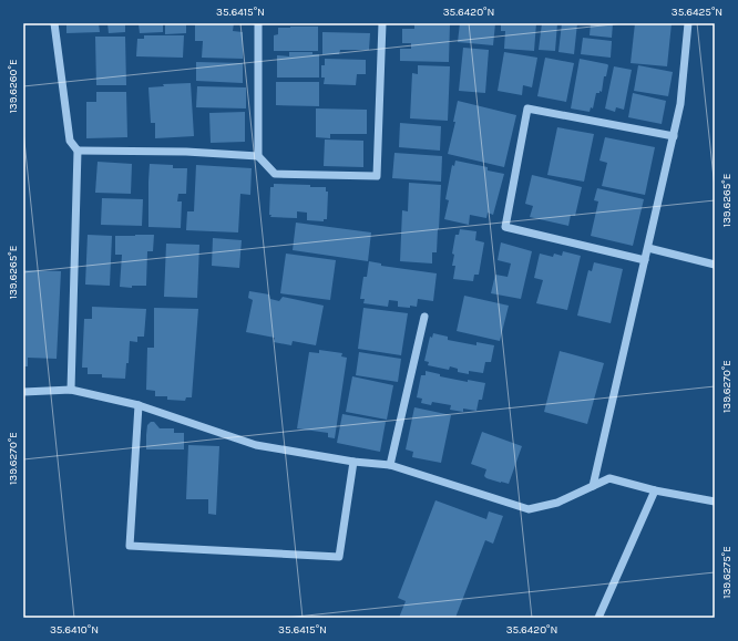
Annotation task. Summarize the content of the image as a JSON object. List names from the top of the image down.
{
  "coordinates": [
    "35.6415°N",
    "35.6420°N",
    "35.6425°N",
    "139.6260°E",
    "139.6265°E",
    "139.6270°E",
    "139.6275°E",
    "35.6410°N"
  ]
}
